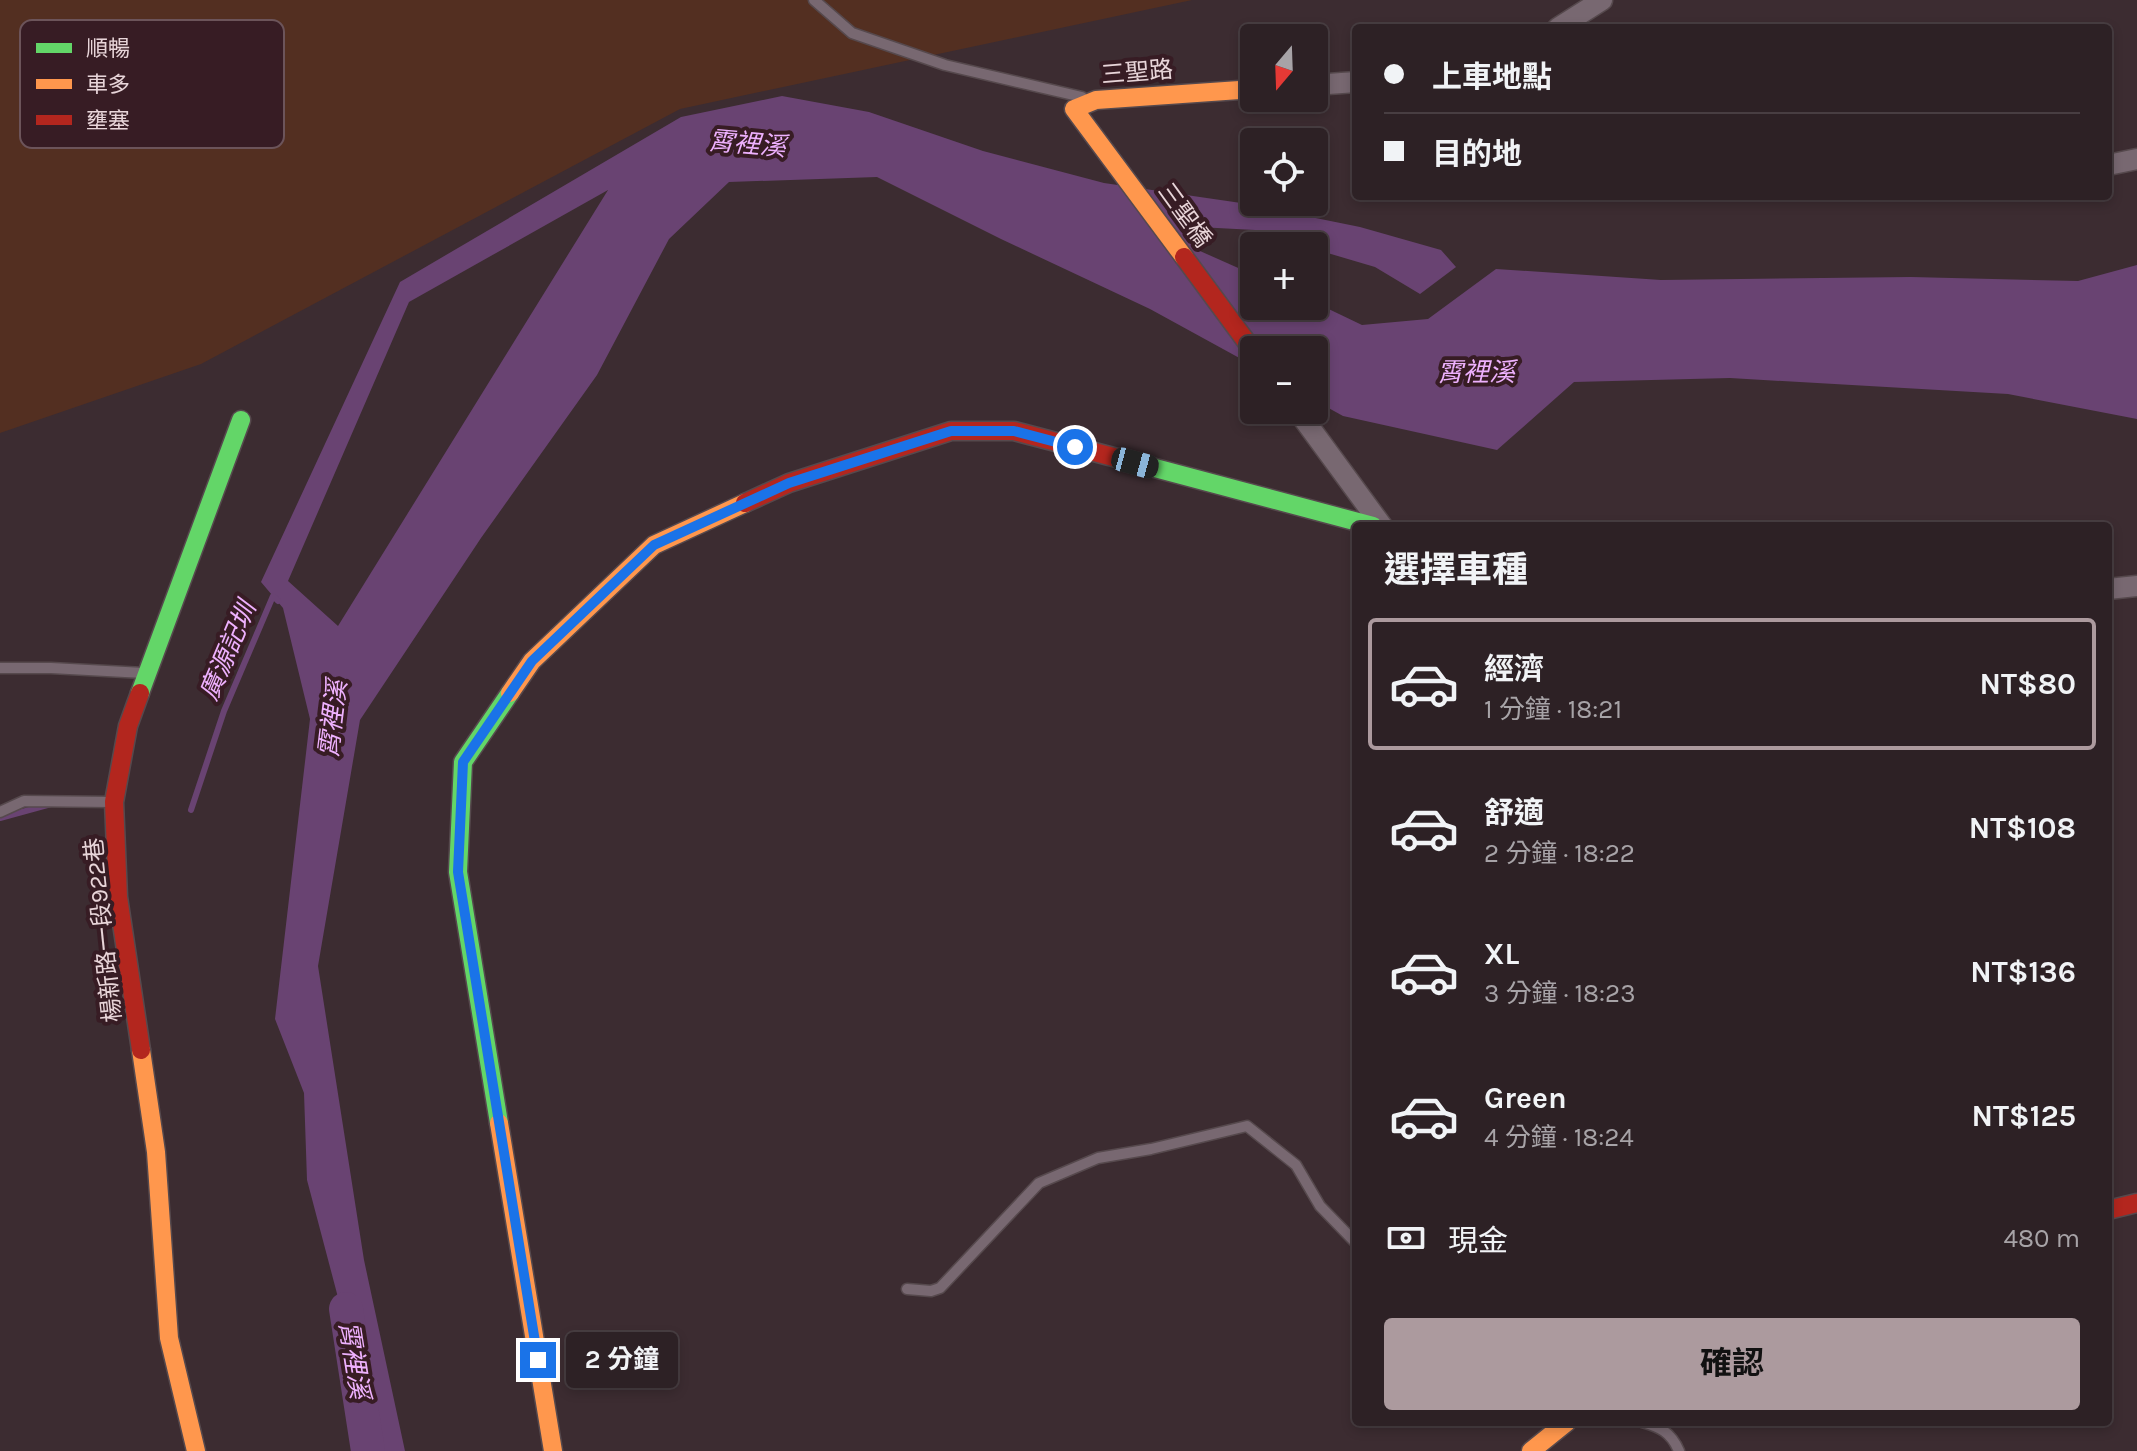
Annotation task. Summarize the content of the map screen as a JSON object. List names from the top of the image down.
{
  "streets": {
    "street": ["三聖路", "三聖橋", "楊新路一段922巷"]
  },
  "crossings": [
    ["三聖路", "三聖橋"]
  ],
  "water": ["霄裡溪", "廣源記圳"],
  "legend": ["順暢", "車多", "壅塞"],
  "north": "bottom",
  "page": {
    "map_buttons": ["+", "−"],
    "banner": ["上車地點", "目的地"],
    "heading": "選擇車種",
    "list": [
      {
        "name": "經濟",
        "note": "1 分鐘 · 18:21",
        "value": "NT$80"
      },
      {
        "name": "舒適",
        "note": "2 分鐘 · 18:22",
        "value": "NT$108"
      },
      {
        "name": "XL",
        "note": "3 分鐘 · 18:23",
        "value": "NT$136"
      },
      {
        "name": "Green",
        "note": "4 分鐘 · 18:24",
        "value": "NT$125"
      }
    ],
    "pay": ["現金", "480 m"],
    "buttons": "確認",
    "bubble": "2 分鐘"
  }
}
